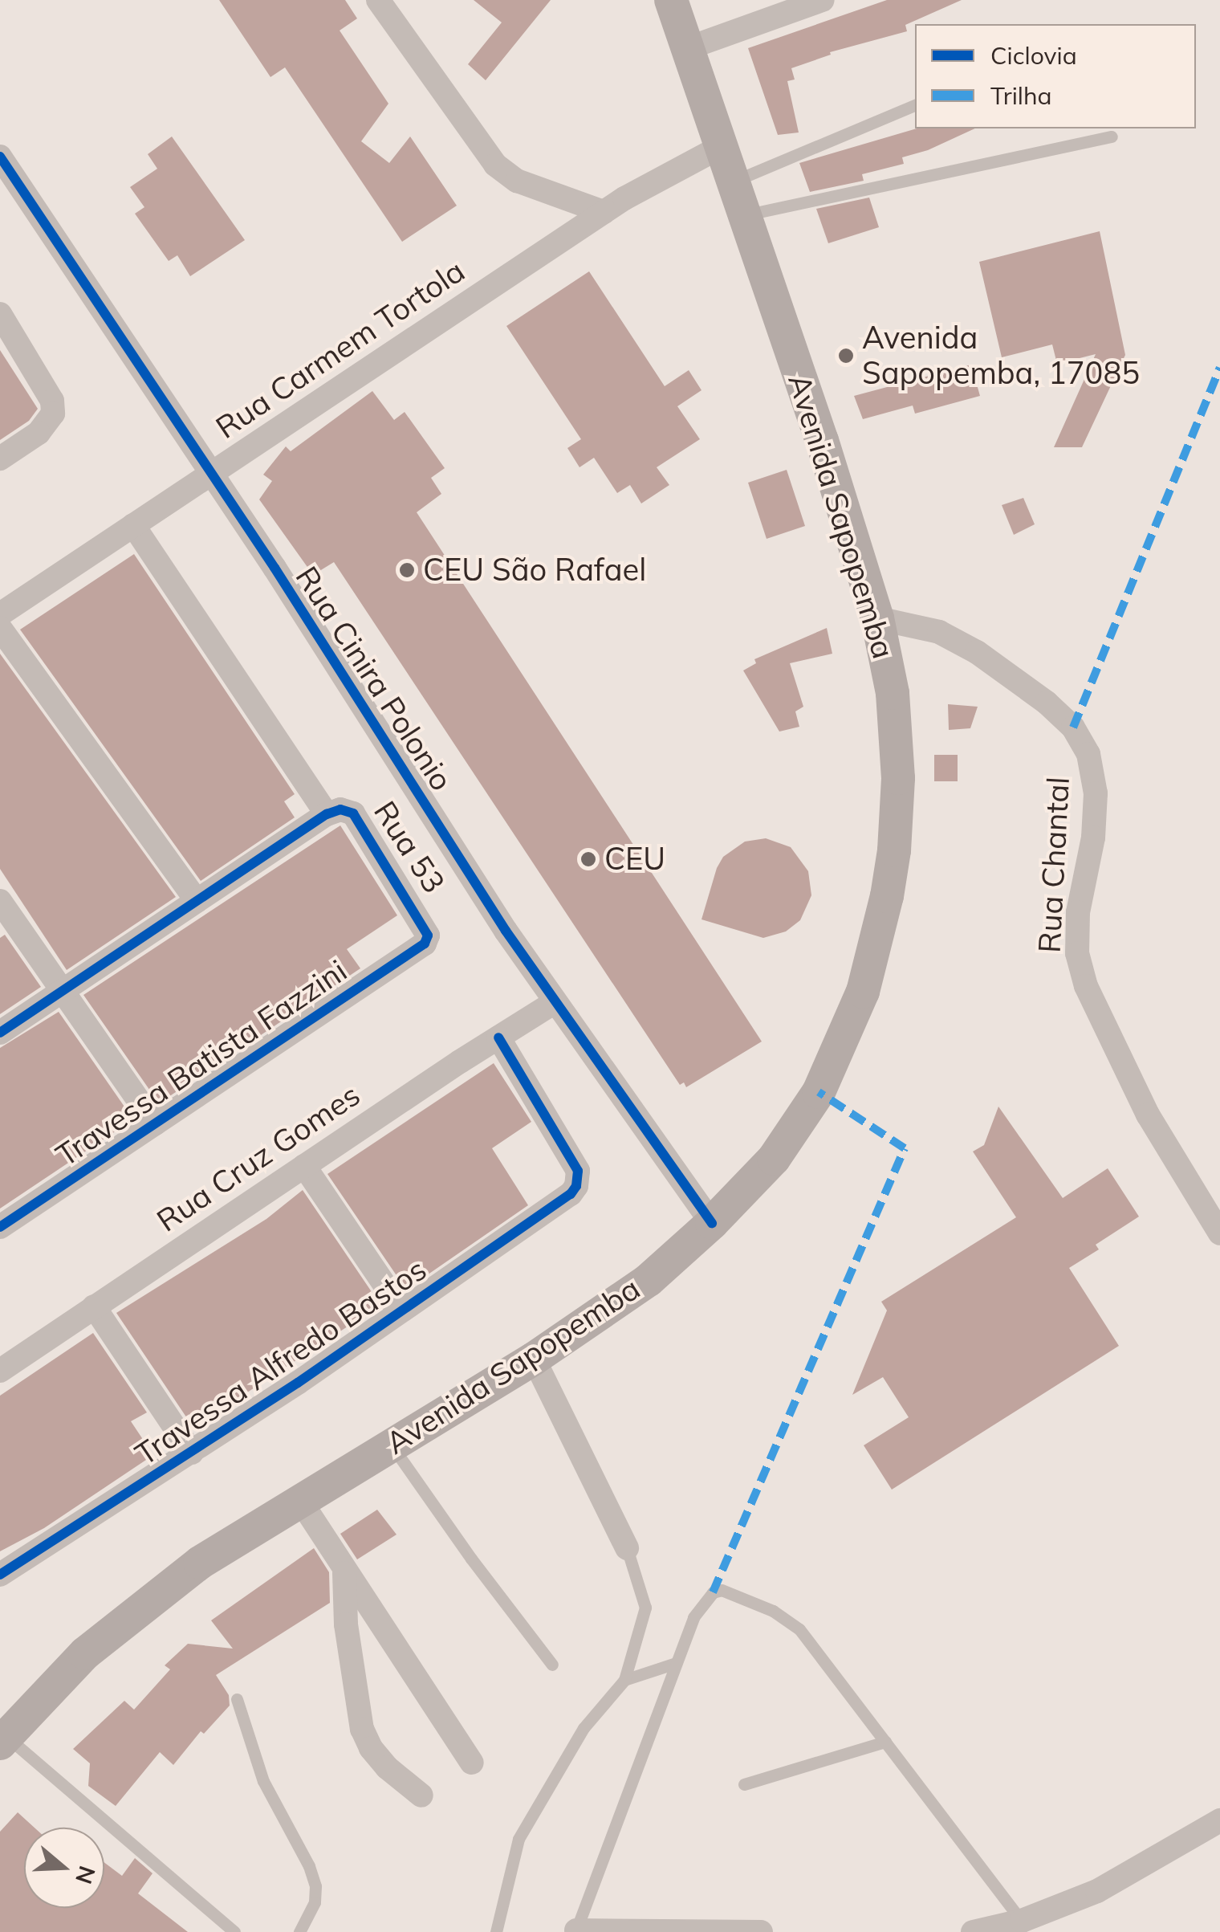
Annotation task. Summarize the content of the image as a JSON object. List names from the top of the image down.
{
  "streets": {
    "main road": ["Avenida Sapopemba"],
    "street": [
      "Rua Carmem Tortola",
      "Rua Cinira Polonio",
      "Rua 53",
      "Rua Chantal",
      "Travessa Batista Fazzini",
      "Rua Cruz Gomes",
      "Travessa Alfredo Bastos"
    ]
  },
  "crossings": [
    ["Rua Carmem Tortola", "Avenida Sapopemba"],
    ["Rua Carmem Tortola", "Rua Cinira Polonio"],
    ["Avenida Sapopemba", "Rua Cinira Polonio"],
    ["Avenida Sapopemba", "Rua Chantal"],
    ["Rua Cinira Polonio", "Rua Cruz Gomes"],
    ["Rua 53", "Travessa Batista Fazzini"],
    ["Rua Cruz Gomes", "Travessa Alfredo Bastos"]
  ],
  "places": ["Avenida Sapopemba, 17085", "CEU São Rafael", "CEU"],
  "legend": ["Ciclovia", "Trilha"],
  "north": "right"
}
